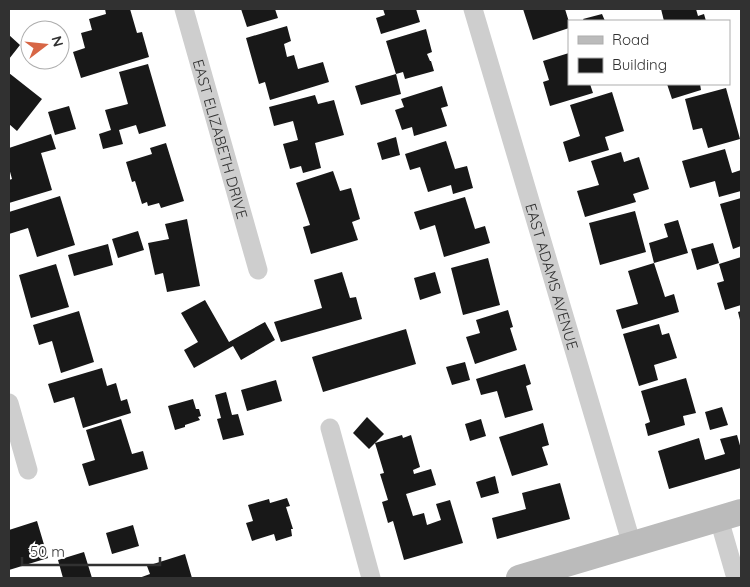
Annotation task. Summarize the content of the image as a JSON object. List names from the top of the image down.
{
  "streets": {
    "street": ["EAST ELIZABETH DRIVE", "EAST ADAMS AVENUE"]
  },
  "legend": ["Road", "Building"],
  "scale_bar": "50 m",
  "north": "right"
}
